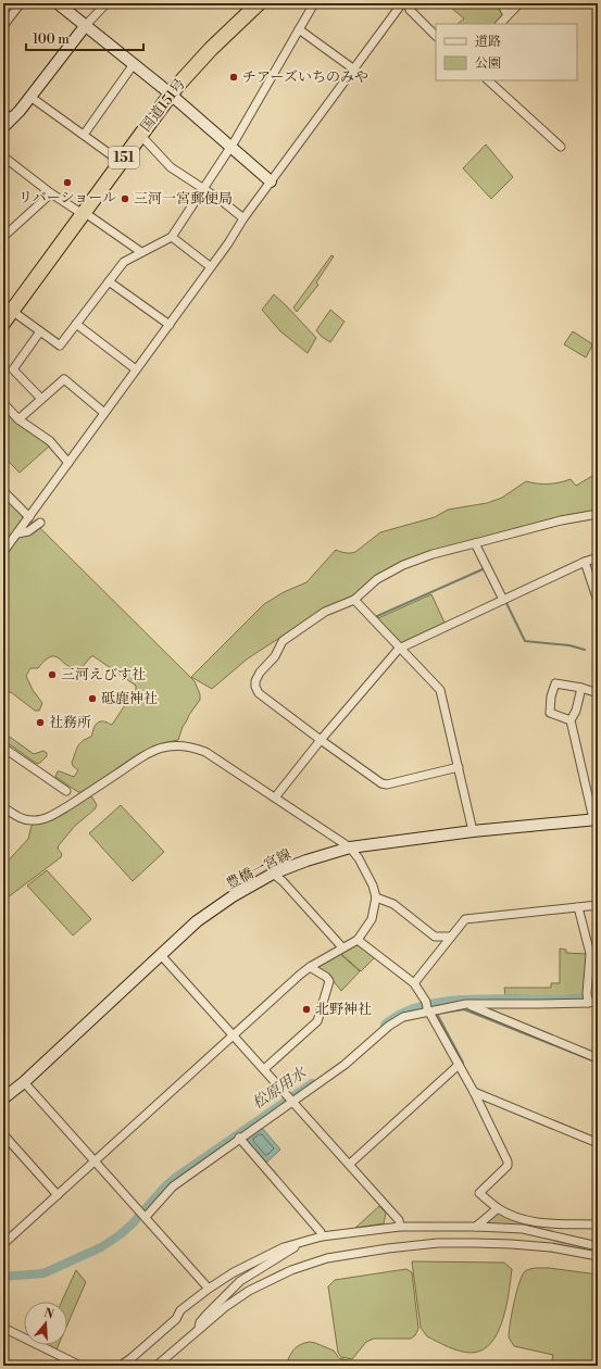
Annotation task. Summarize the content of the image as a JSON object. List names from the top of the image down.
{
  "streets": {
    "highway": ["国道151号", "151"],
    "main road": ["豊橋一宮線"]
  },
  "water": ["松原用水"],
  "places": [
    "チアーズいちのみや",
    "リバーショール",
    "三河一宮郵便局",
    "三河えびす社",
    "砥鹿神社",
    "社務所",
    "北野神社"
  ],
  "legend": ["道路", "公園"],
  "scale_bar": "100 m",
  "north": "top"
}
